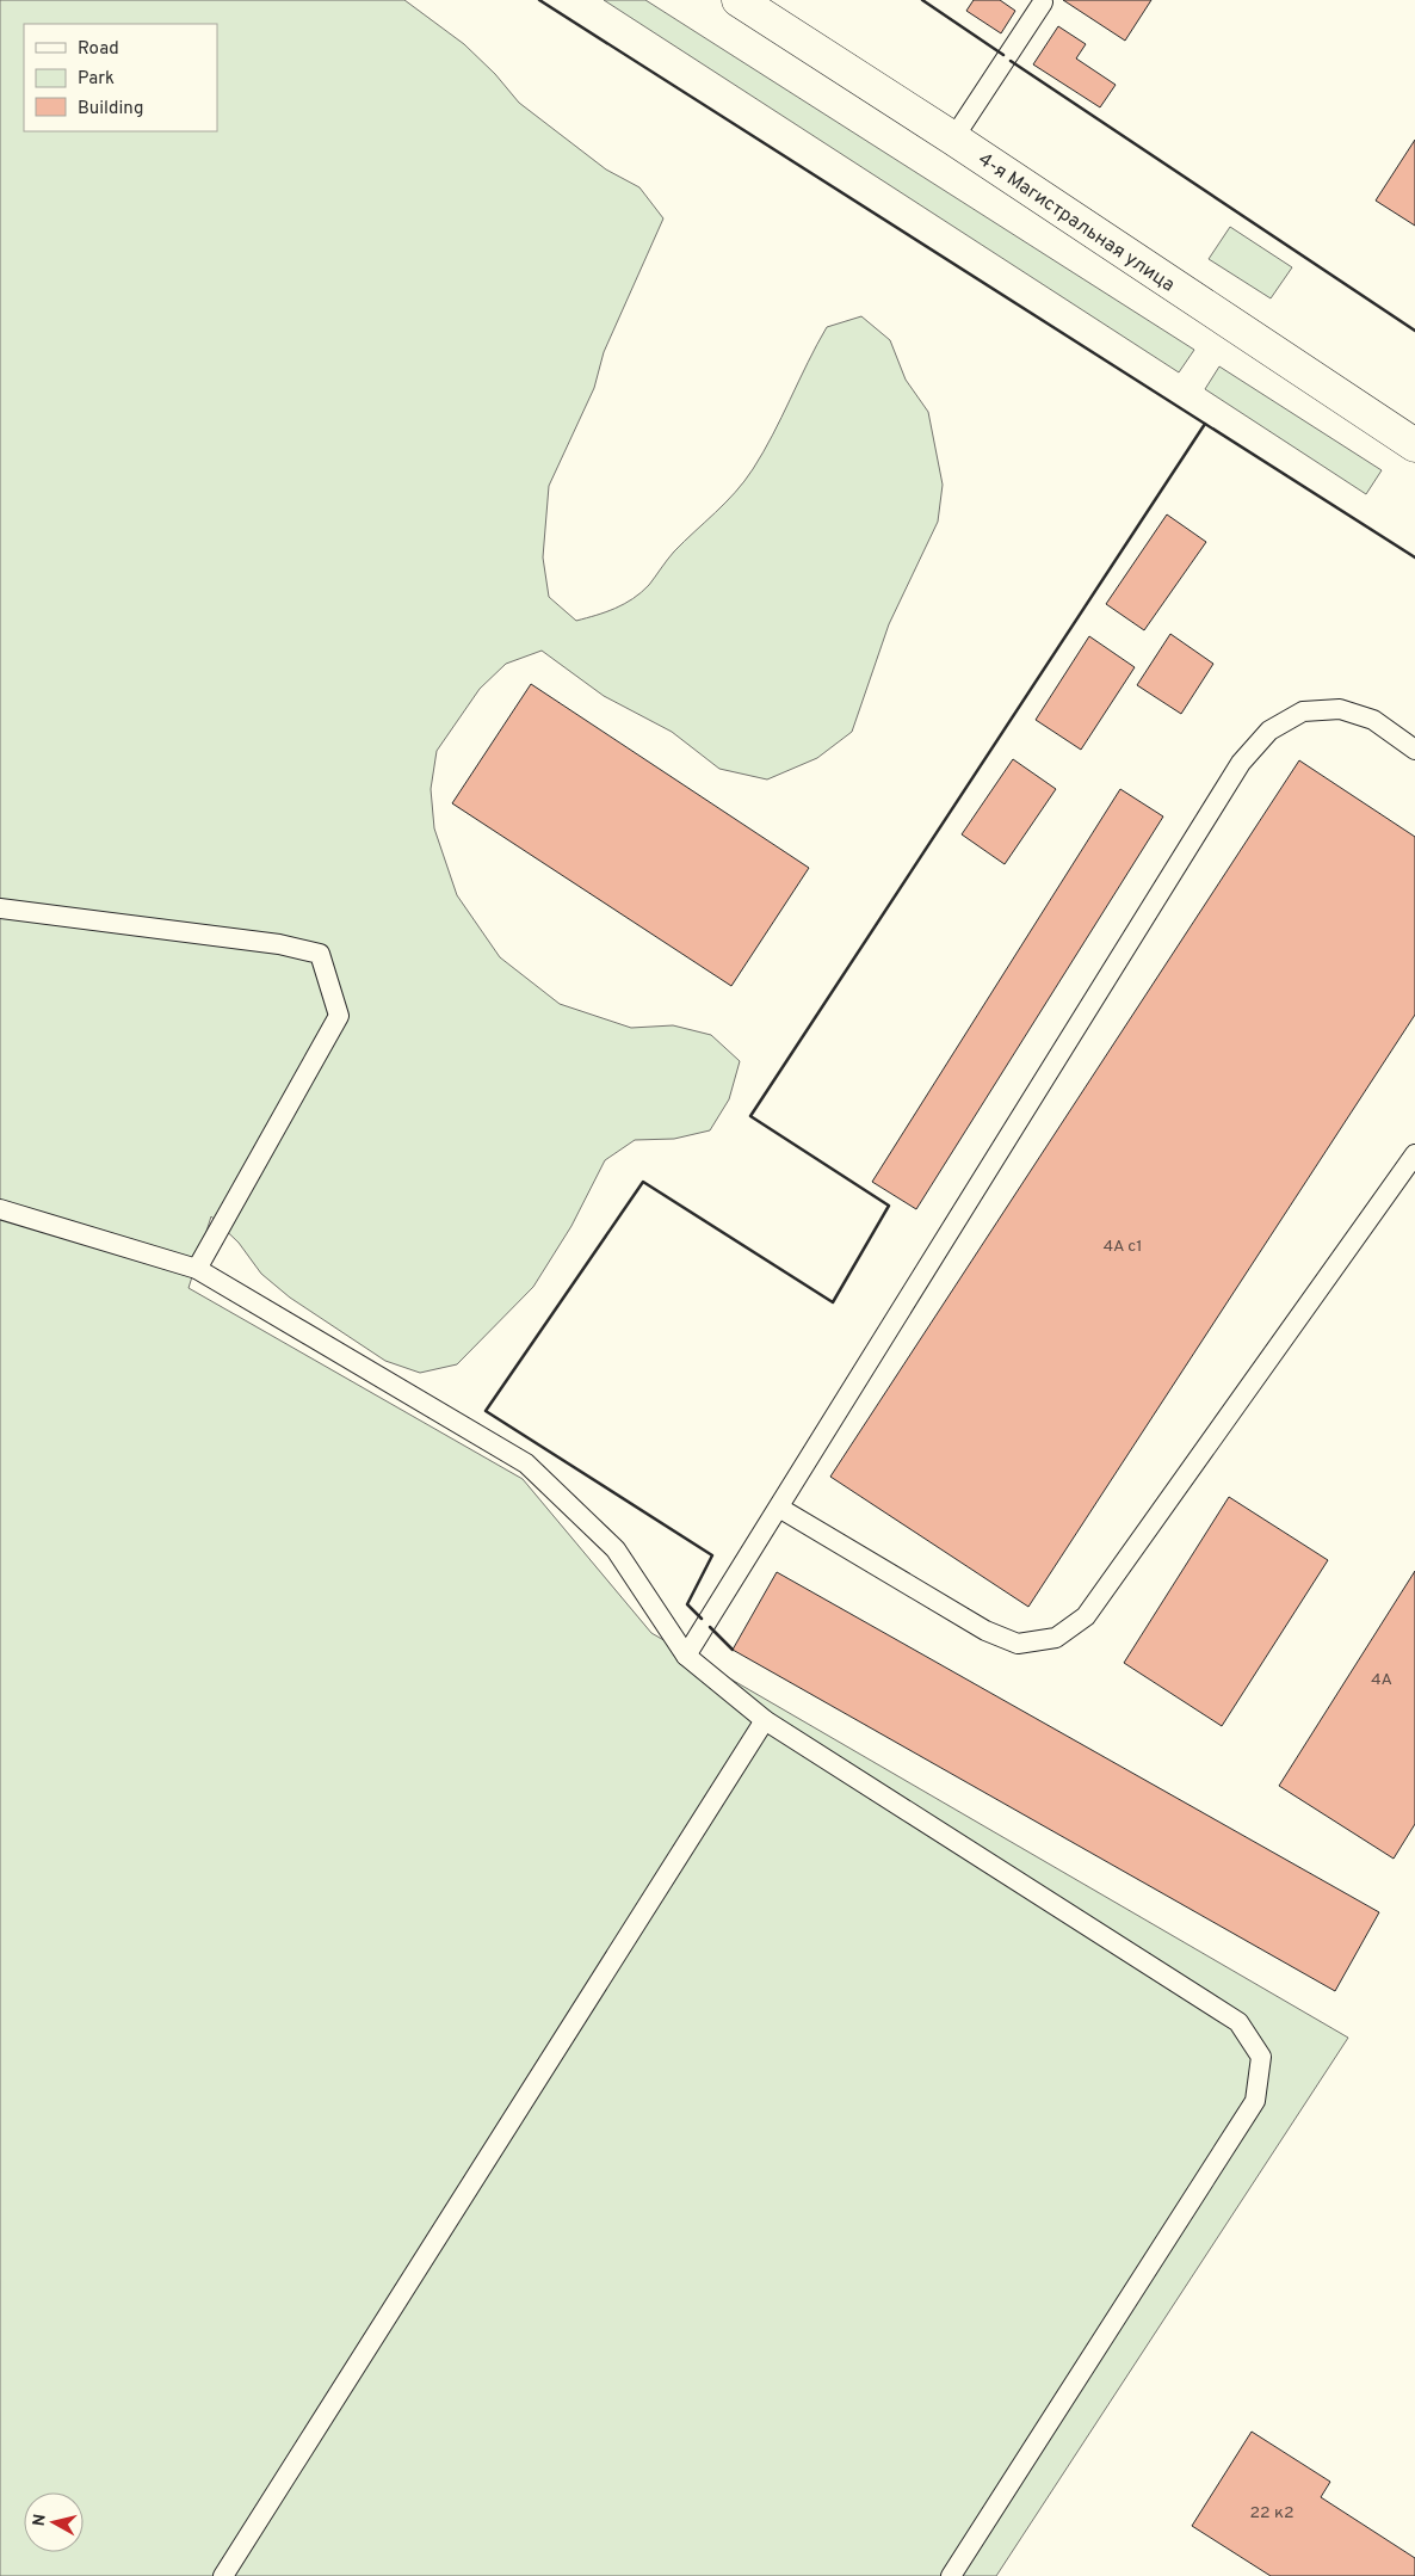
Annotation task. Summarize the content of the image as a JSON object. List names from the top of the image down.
{
  "streets": {
    "street": ["4-я Магистральная улица"]
  },
  "house_numbers": ["4А с1", "4А", "22 к2"],
  "legend": ["Road", "Park", "Building"],
  "north": "left"
}
